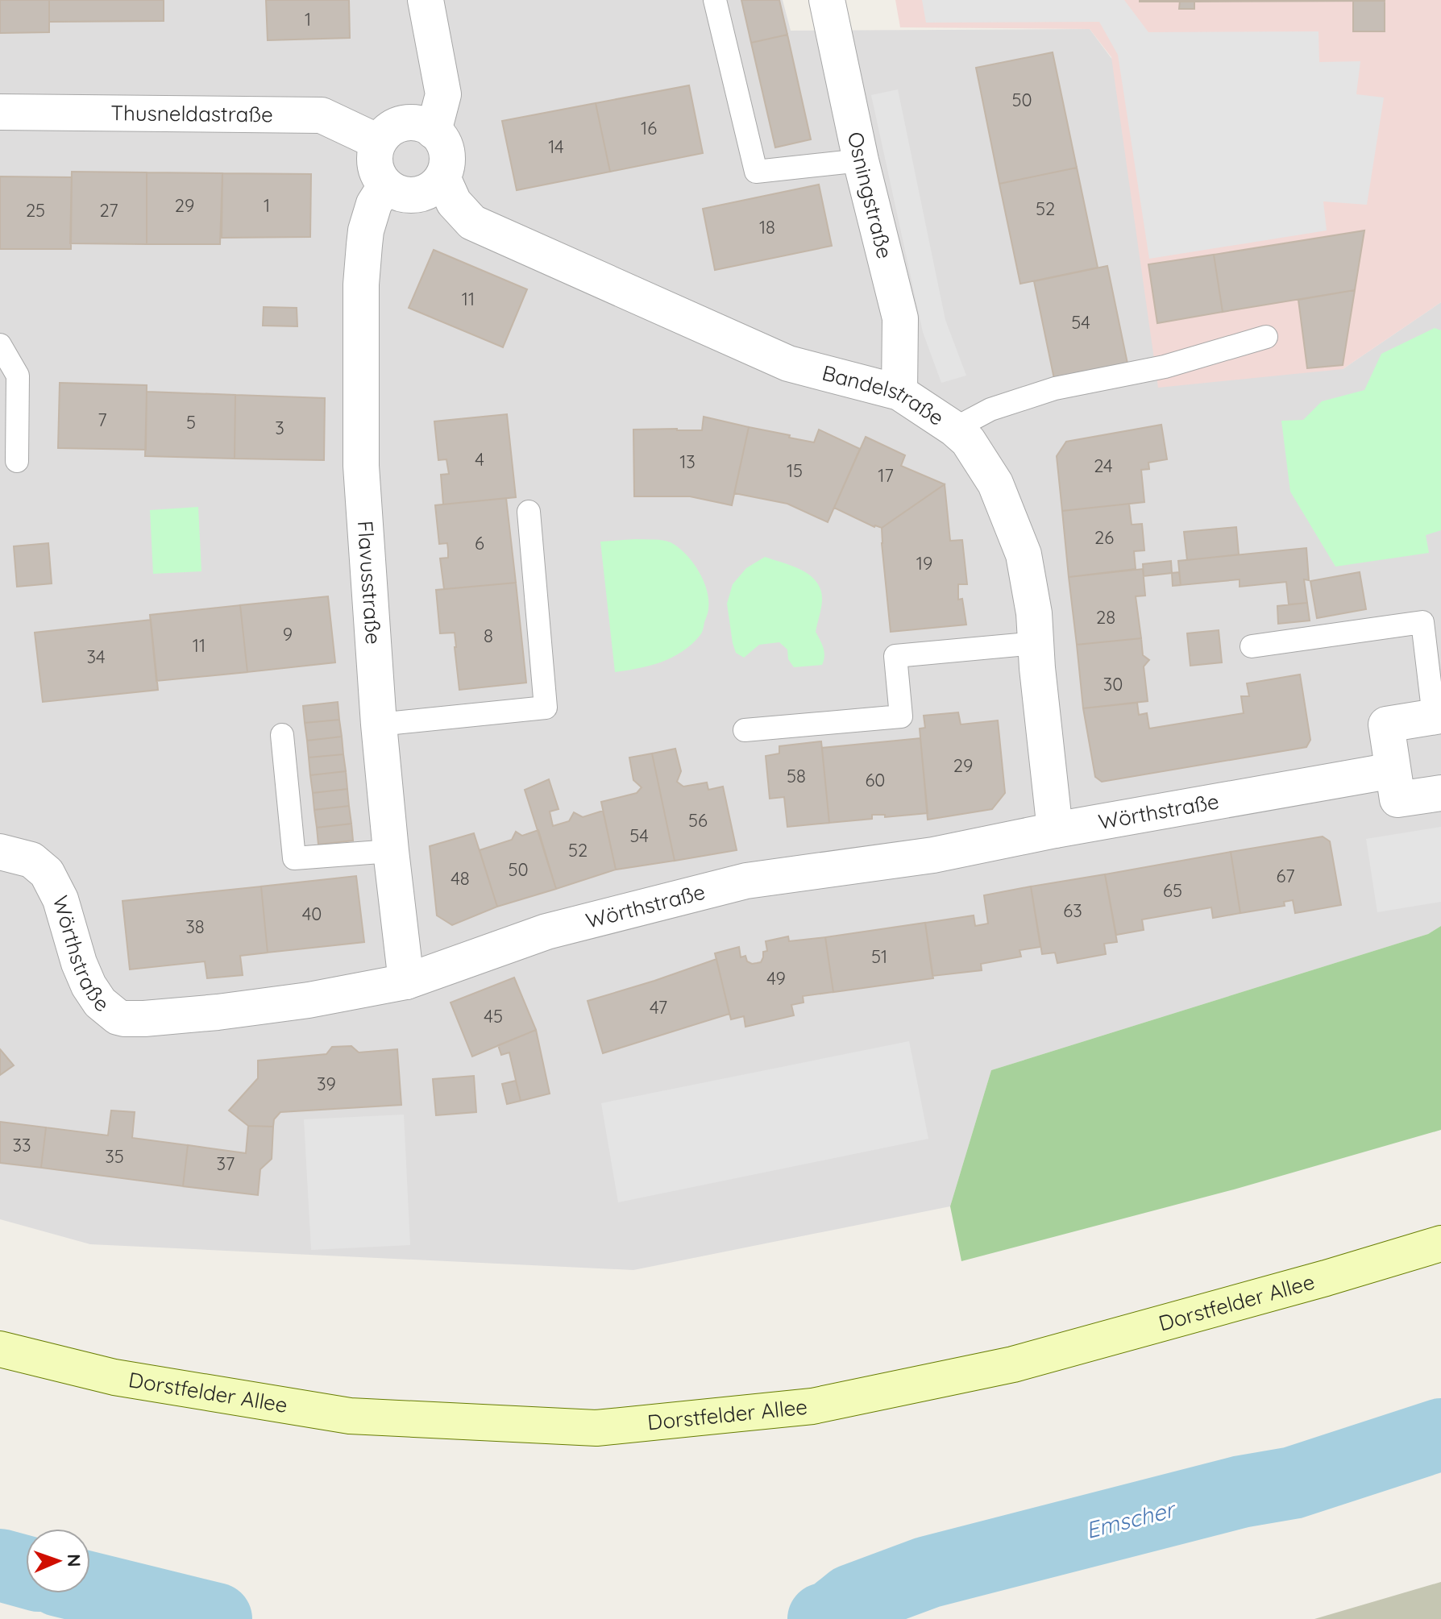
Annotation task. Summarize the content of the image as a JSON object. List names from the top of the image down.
{
  "streets": {
    "main road": ["Dorstfelder Allee"],
    "street": [
      "Thusneldastraße",
      "Osningstraße",
      "Bandelstraße",
      "Flavusstraße",
      "Wörthstraße"
    ]
  },
  "crossings": [
    ["Thusneldastraße", "Bandelstraße"],
    ["Thusneldastraße", "Flavusstraße"],
    ["Osningstraße", "Bandelstraße"],
    ["Bandelstraße", "Flavusstraße"],
    ["Bandelstraße", "Wörthstraße"],
    ["Flavusstraße", "Wörthstraße"]
  ],
  "water": ["Emscher"],
  "house_numbers": [
    "1",
    "50",
    "16",
    "14",
    "29",
    "1",
    "52",
    "25",
    "27",
    "18",
    "11",
    "54",
    "7",
    "5",
    "3",
    "4",
    "13",
    "24",
    "15",
    "17",
    "26",
    "6",
    "19",
    "28",
    "9",
    "8",
    "11",
    "34",
    "30",
    "29",
    "58",
    "60",
    "56",
    "54",
    "52",
    "50",
    "67",
    "48",
    "65",
    "63",
    "40",
    "38",
    "51",
    "49",
    "47",
    "45",
    "39",
    "33",
    "35",
    "37"
  ],
  "north": "right"
}
